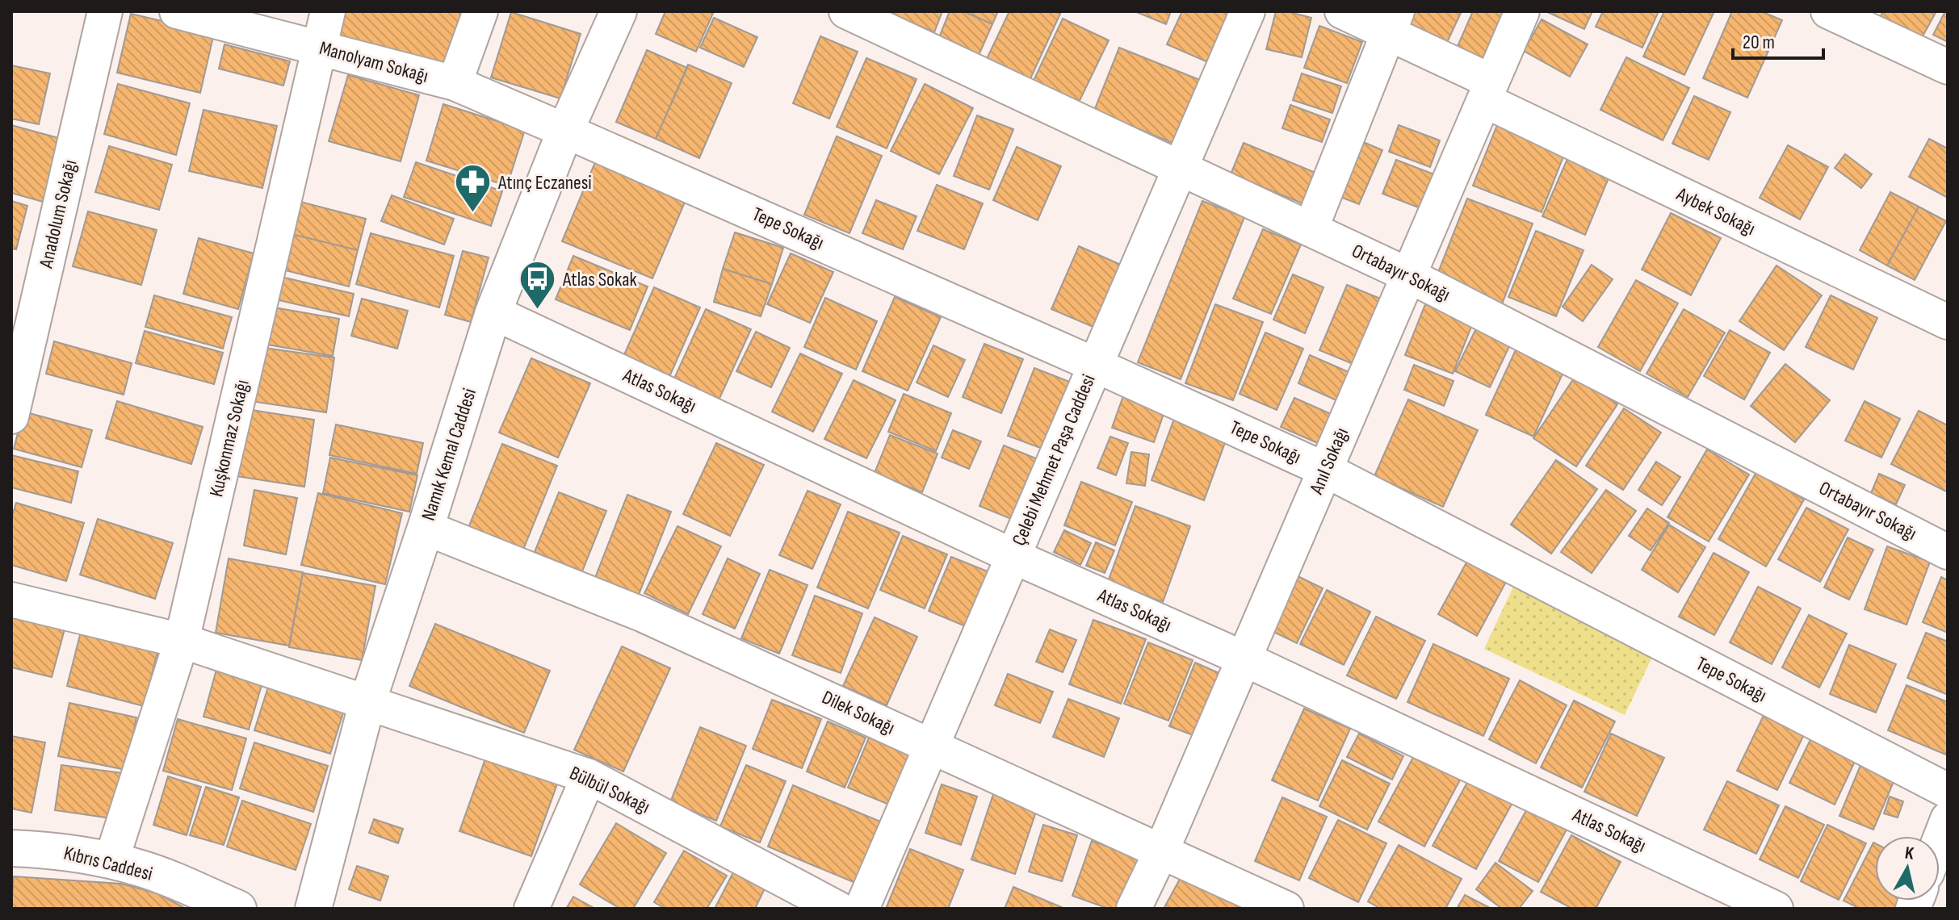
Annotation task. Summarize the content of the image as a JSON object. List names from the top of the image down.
{
  "streets": {
    "street": [
      "Manolyam Sokağı",
      "Aybek Sokağı",
      "Anadolum Sokağı",
      "Tepe Sokağı",
      "Ortabayır Sokağı",
      "Atlas Sokağı",
      "Kuşkonmaz Sokağı",
      "Namık Kemal Caddesi",
      "Çelebi Mehmet Paşa Caddesi",
      "Anıl Sokağı",
      "Dilek Sokağı",
      "Bülbül Sokağı",
      "Kıbrıs Caddesi"
    ]
  },
  "crossings": [
    ["Manolyam Sokağı", "Tepe Sokağı"],
    ["Manolyam Sokağı", "Kuşkonmaz Sokağı"],
    ["Manolyam Sokağı", "Namık Kemal Caddesi"],
    ["Aybek Sokağı", "Anıl Sokağı"],
    ["Tepe Sokağı", "Namık Kemal Caddesi"],
    ["Tepe Sokağı", "Çelebi Mehmet Paşa Caddesi"],
    ["Tepe Sokağı", "Anıl Sokağı"],
    ["Ortabayır Sokağı", "Çelebi Mehmet Paşa Caddesi"],
    ["Ortabayır Sokağı", "Anıl Sokağı"],
    ["Atlas Sokağı", "Namık Kemal Caddesi"],
    ["Atlas Sokağı", "Çelebi Mehmet Paşa Caddesi"],
    ["Atlas Sokağı", "Anıl Sokağı"],
    ["Kuşkonmaz Sokağı", "Bülbül Sokağı"],
    ["Kuşkonmaz Sokağı", "Kıbrıs Caddesi"],
    ["Namık Kemal Caddesi", "Dilek Sokağı"],
    ["Namık Kemal Caddesi", "Bülbül Sokağı"],
    ["Çelebi Mehmet Paşa Caddesi", "Dilek Sokağı"],
    ["Anıl Sokağı", "Dilek Sokağı"]
  ],
  "places": {
    "pharmacy": ["Atınç Eczanesi"],
    "bus stop": ["Atlas Sokak"]
  },
  "scale_bar": "20 m",
  "north": "top"
}
